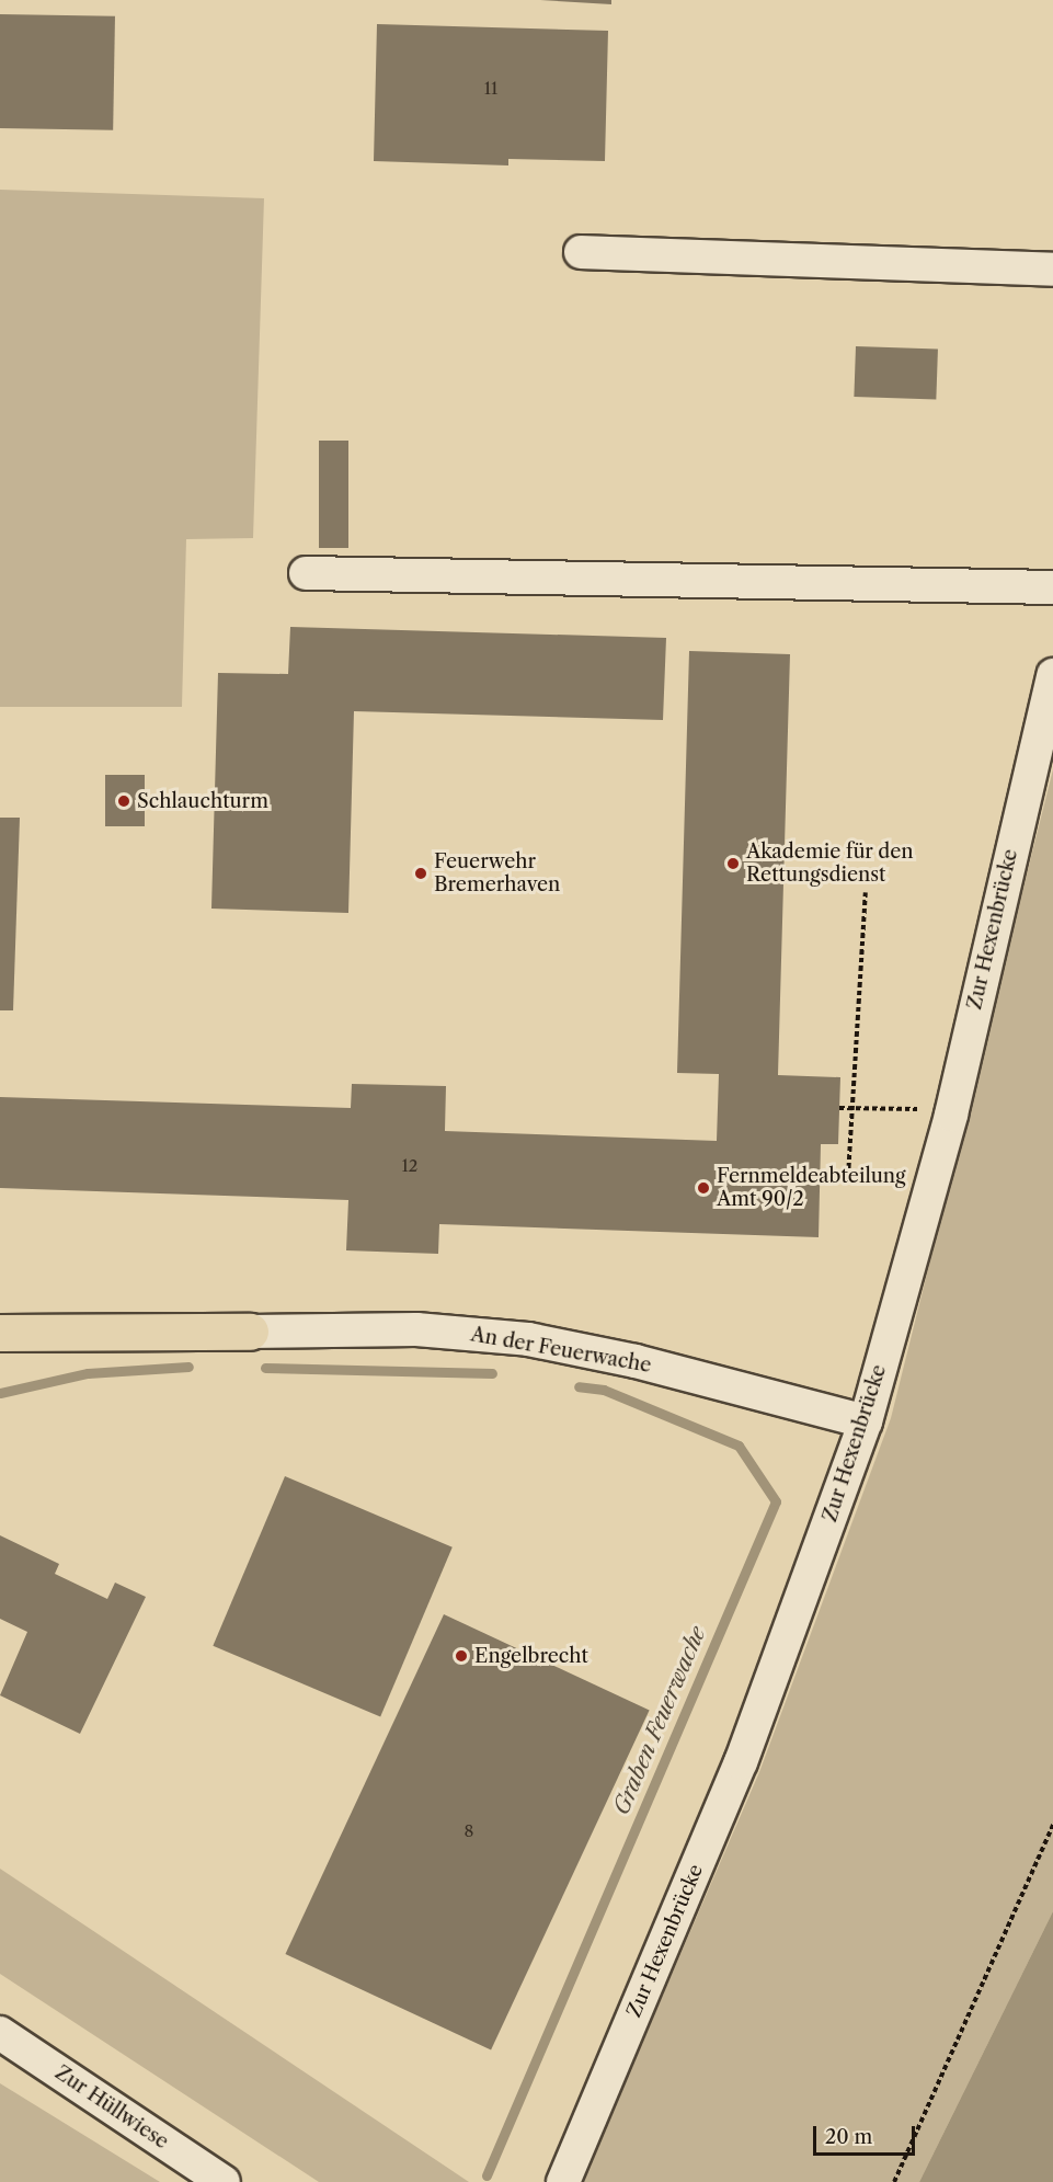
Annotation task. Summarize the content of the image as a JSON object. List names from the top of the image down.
{
  "streets": {
    "street": ["Zur Hexenbrücke", "An der Feuerwache", "Zur Hüllwiese"]
  },
  "crossings": [
    ["Zur Hexenbrücke", "An der Feuerwache"]
  ],
  "water": ["Graben Feuerwache"],
  "places": [
    "Schlauchturm",
    "Akademie für den Rettungsdienst",
    "Feuerwehr Bremerhaven",
    "Fernmeldeabteilung Amt 90/2",
    "Engelbrecht"
  ],
  "house_numbers": ["11", "12", "8"],
  "scale_bar": "20 m"
}
